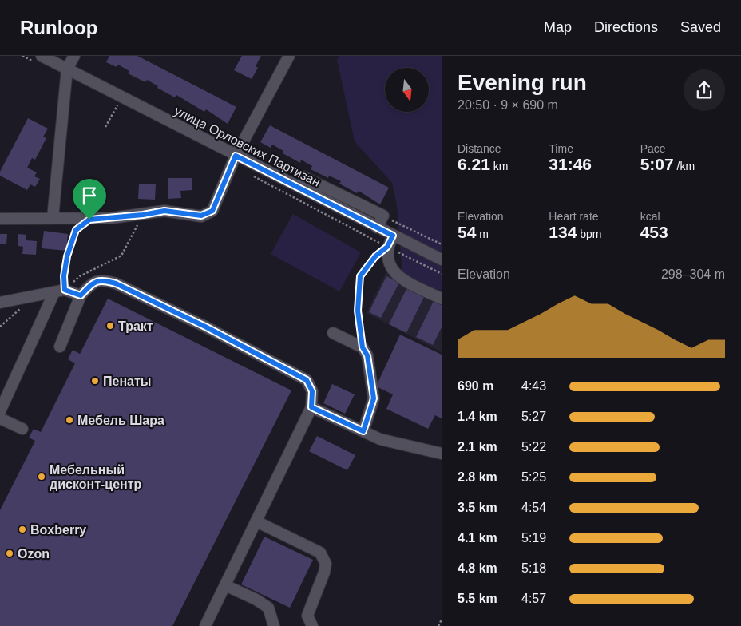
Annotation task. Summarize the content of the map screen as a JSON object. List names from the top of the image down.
{
  "streets": {
    "street": ["улица Орловских Партизан"]
  },
  "places": [
    "Тракт",
    "Пенаты",
    "Мебель Шара",
    "Мебельный дисконт-центр",
    "Boxberry",
    "Ozon"
  ],
  "north": "bottom",
  "page": {
    "header": "Runloop",
    "nav": ["Map", "Directions", "Saved"],
    "heading": ["Evening run", "20:50 · 9 × 690 m"],
    "stats": [
      ["Distance", "6.21 km"],
      ["Time", "31:46"],
      ["Pace", "5:07 /km"],
      ["Elevation", "54 m"],
      ["Heart rate", "134 bpm"],
      ["kcal", "453"]
    ],
    "chart": ["Elevation", "298–304 m"],
    "list": [
      {
        "name": "690 m",
        "note": "4:43"
      },
      {
        "name": "1.4 km",
        "note": "5:27"
      },
      {
        "name": "2.1 km",
        "note": "5:22"
      },
      {
        "name": "2.8 km",
        "note": "5:25"
      },
      {
        "name": "3.5 km",
        "note": "4:54"
      },
      {
        "name": "4.1 km",
        "note": "5:19"
      },
      {
        "name": "4.8 km",
        "note": "5:18"
      },
      {
        "name": "5.5 km",
        "note": "4:57"
      }
    ]
  }
}
